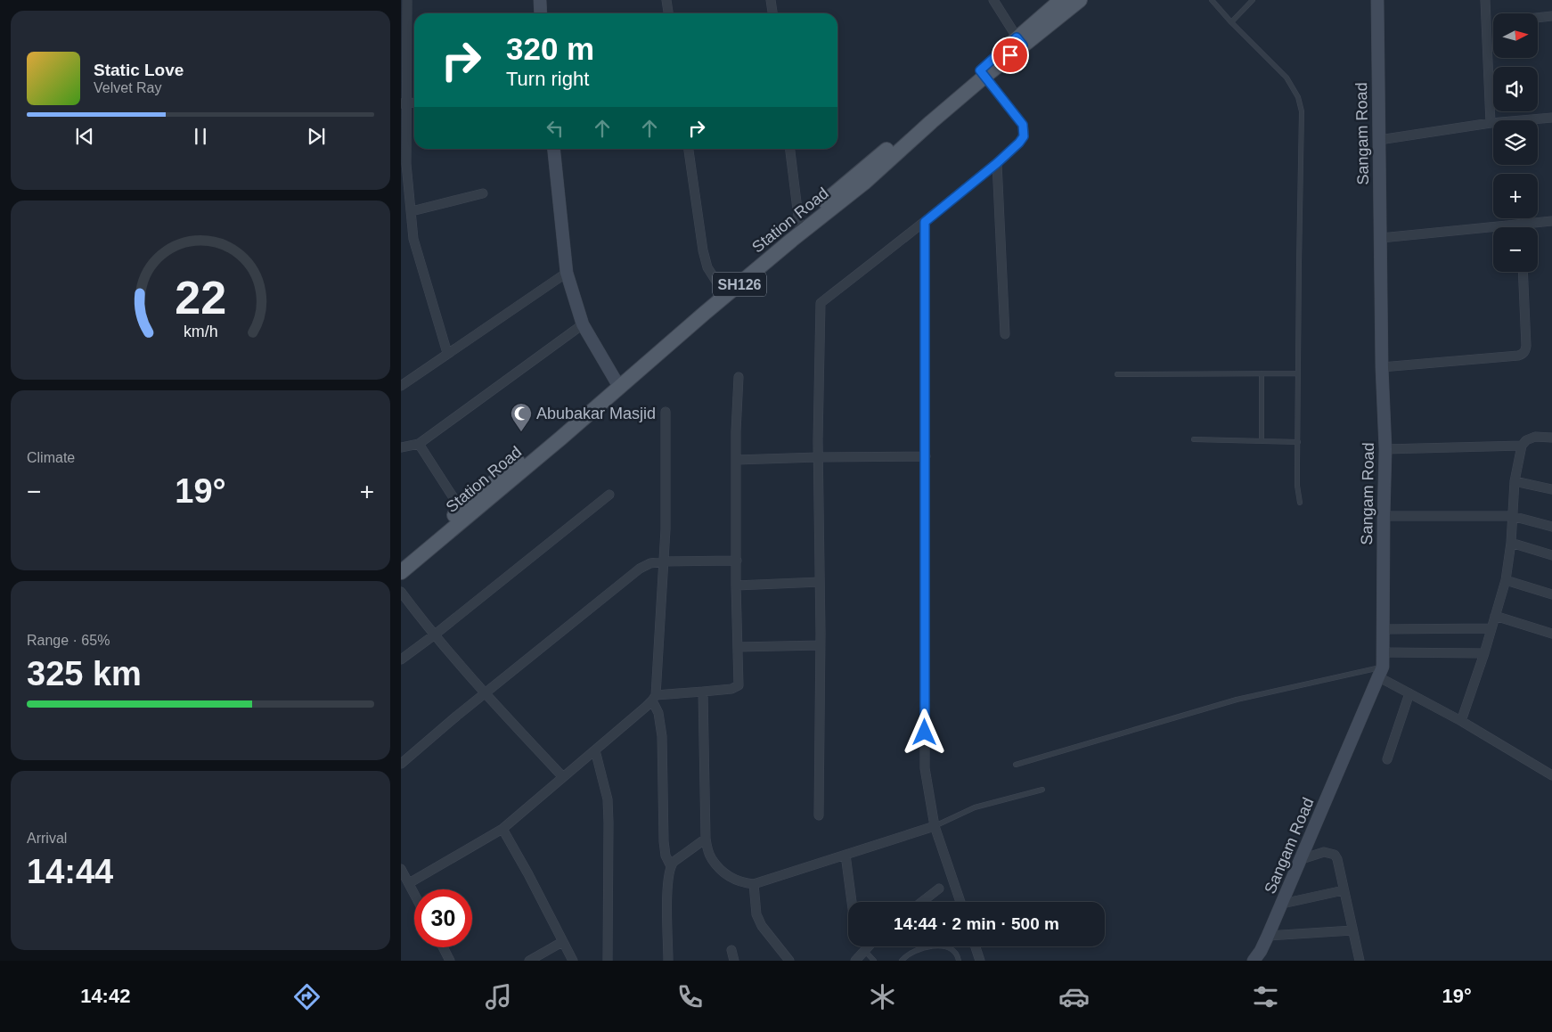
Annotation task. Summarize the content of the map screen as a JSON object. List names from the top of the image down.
{
  "streets": {
    "main road": ["Station Road", "SH126"],
    "street": ["Sangam Road"]
  },
  "places": {
    "mosque": ["Abubakar Masjid"]
  },
  "north": "right",
  "page": {
    "map_buttons": ["+", "−"],
    "turn": ["320 m", "Turn right"],
    "song": ["Static Love", "Velvet Ray"],
    "tile": [
      "Climate",
      ["Range · 65%", "325 km"],
      ["Arrival", "14:44"]
    ],
    "heat": ["−", "19°", "+"],
    "limit": "30",
    "trip": "14:44 · 2 min · 500 m",
    "tabs": ["14:42", "19°"],
    "gauge": ["22", "km/h"]
  }
}
